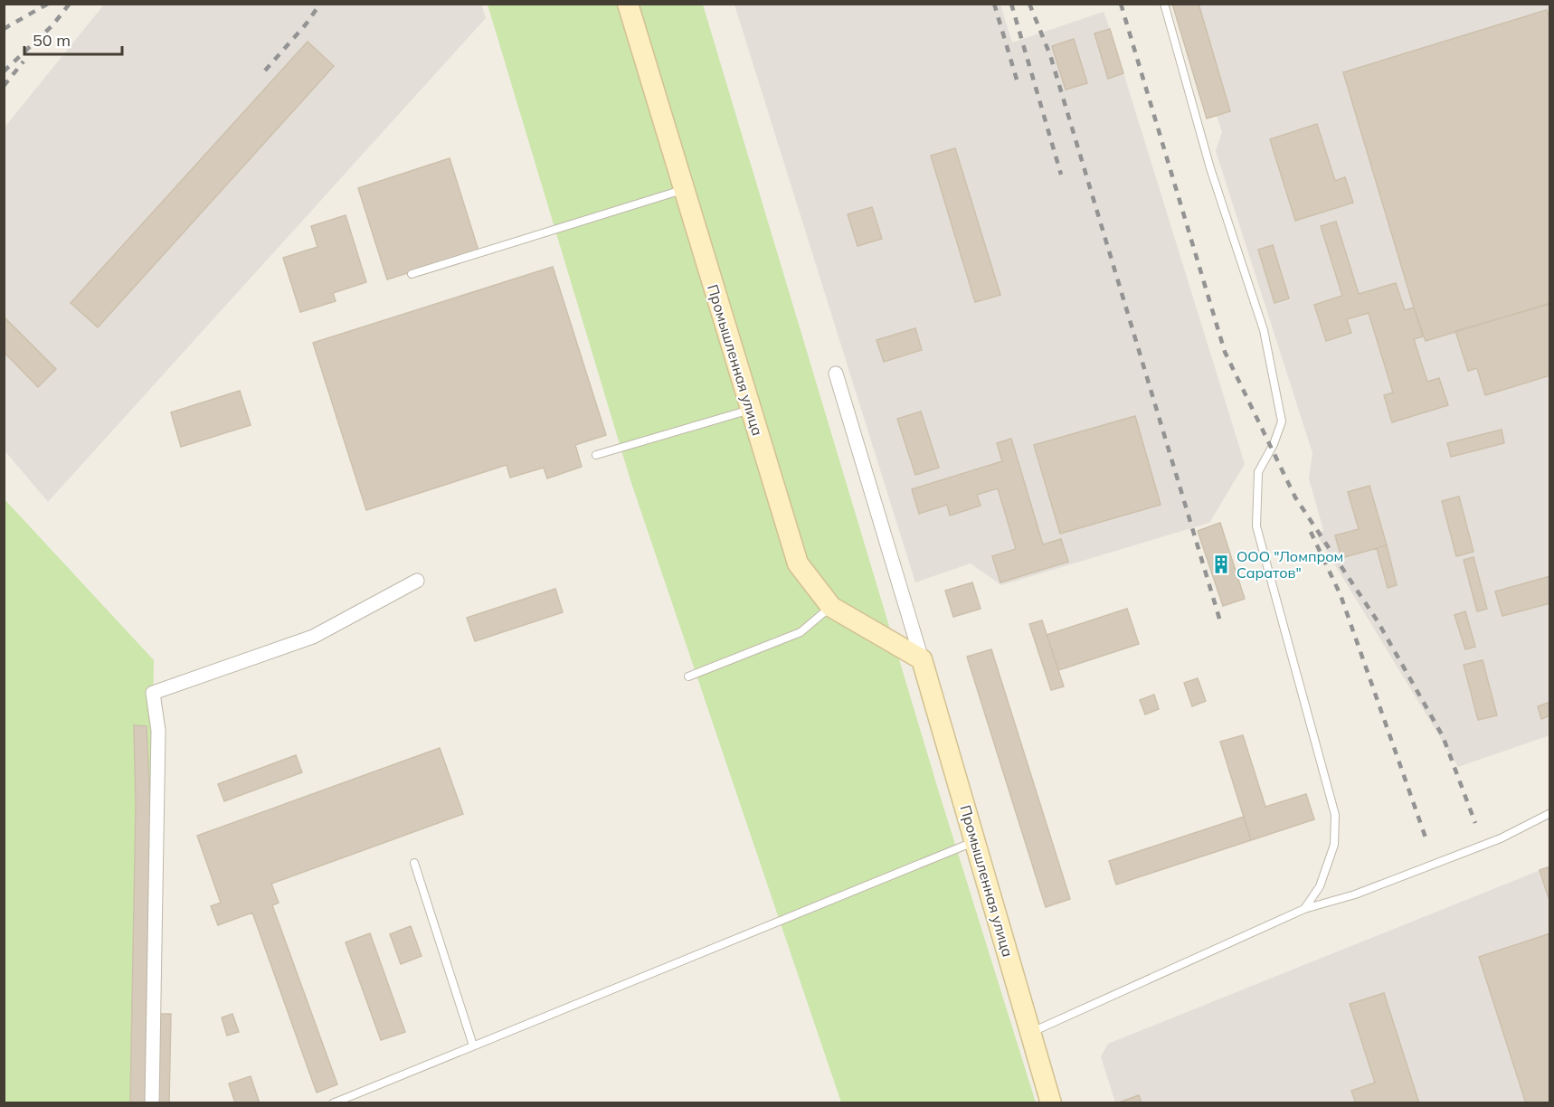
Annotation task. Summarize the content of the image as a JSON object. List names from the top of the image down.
{
  "streets": {
    "street": ["Промышленная улица"]
  },
  "places": {
    "building": ["ООО \"Ломпром Саратов\""]
  },
  "scale_bar": "50 m"
}
